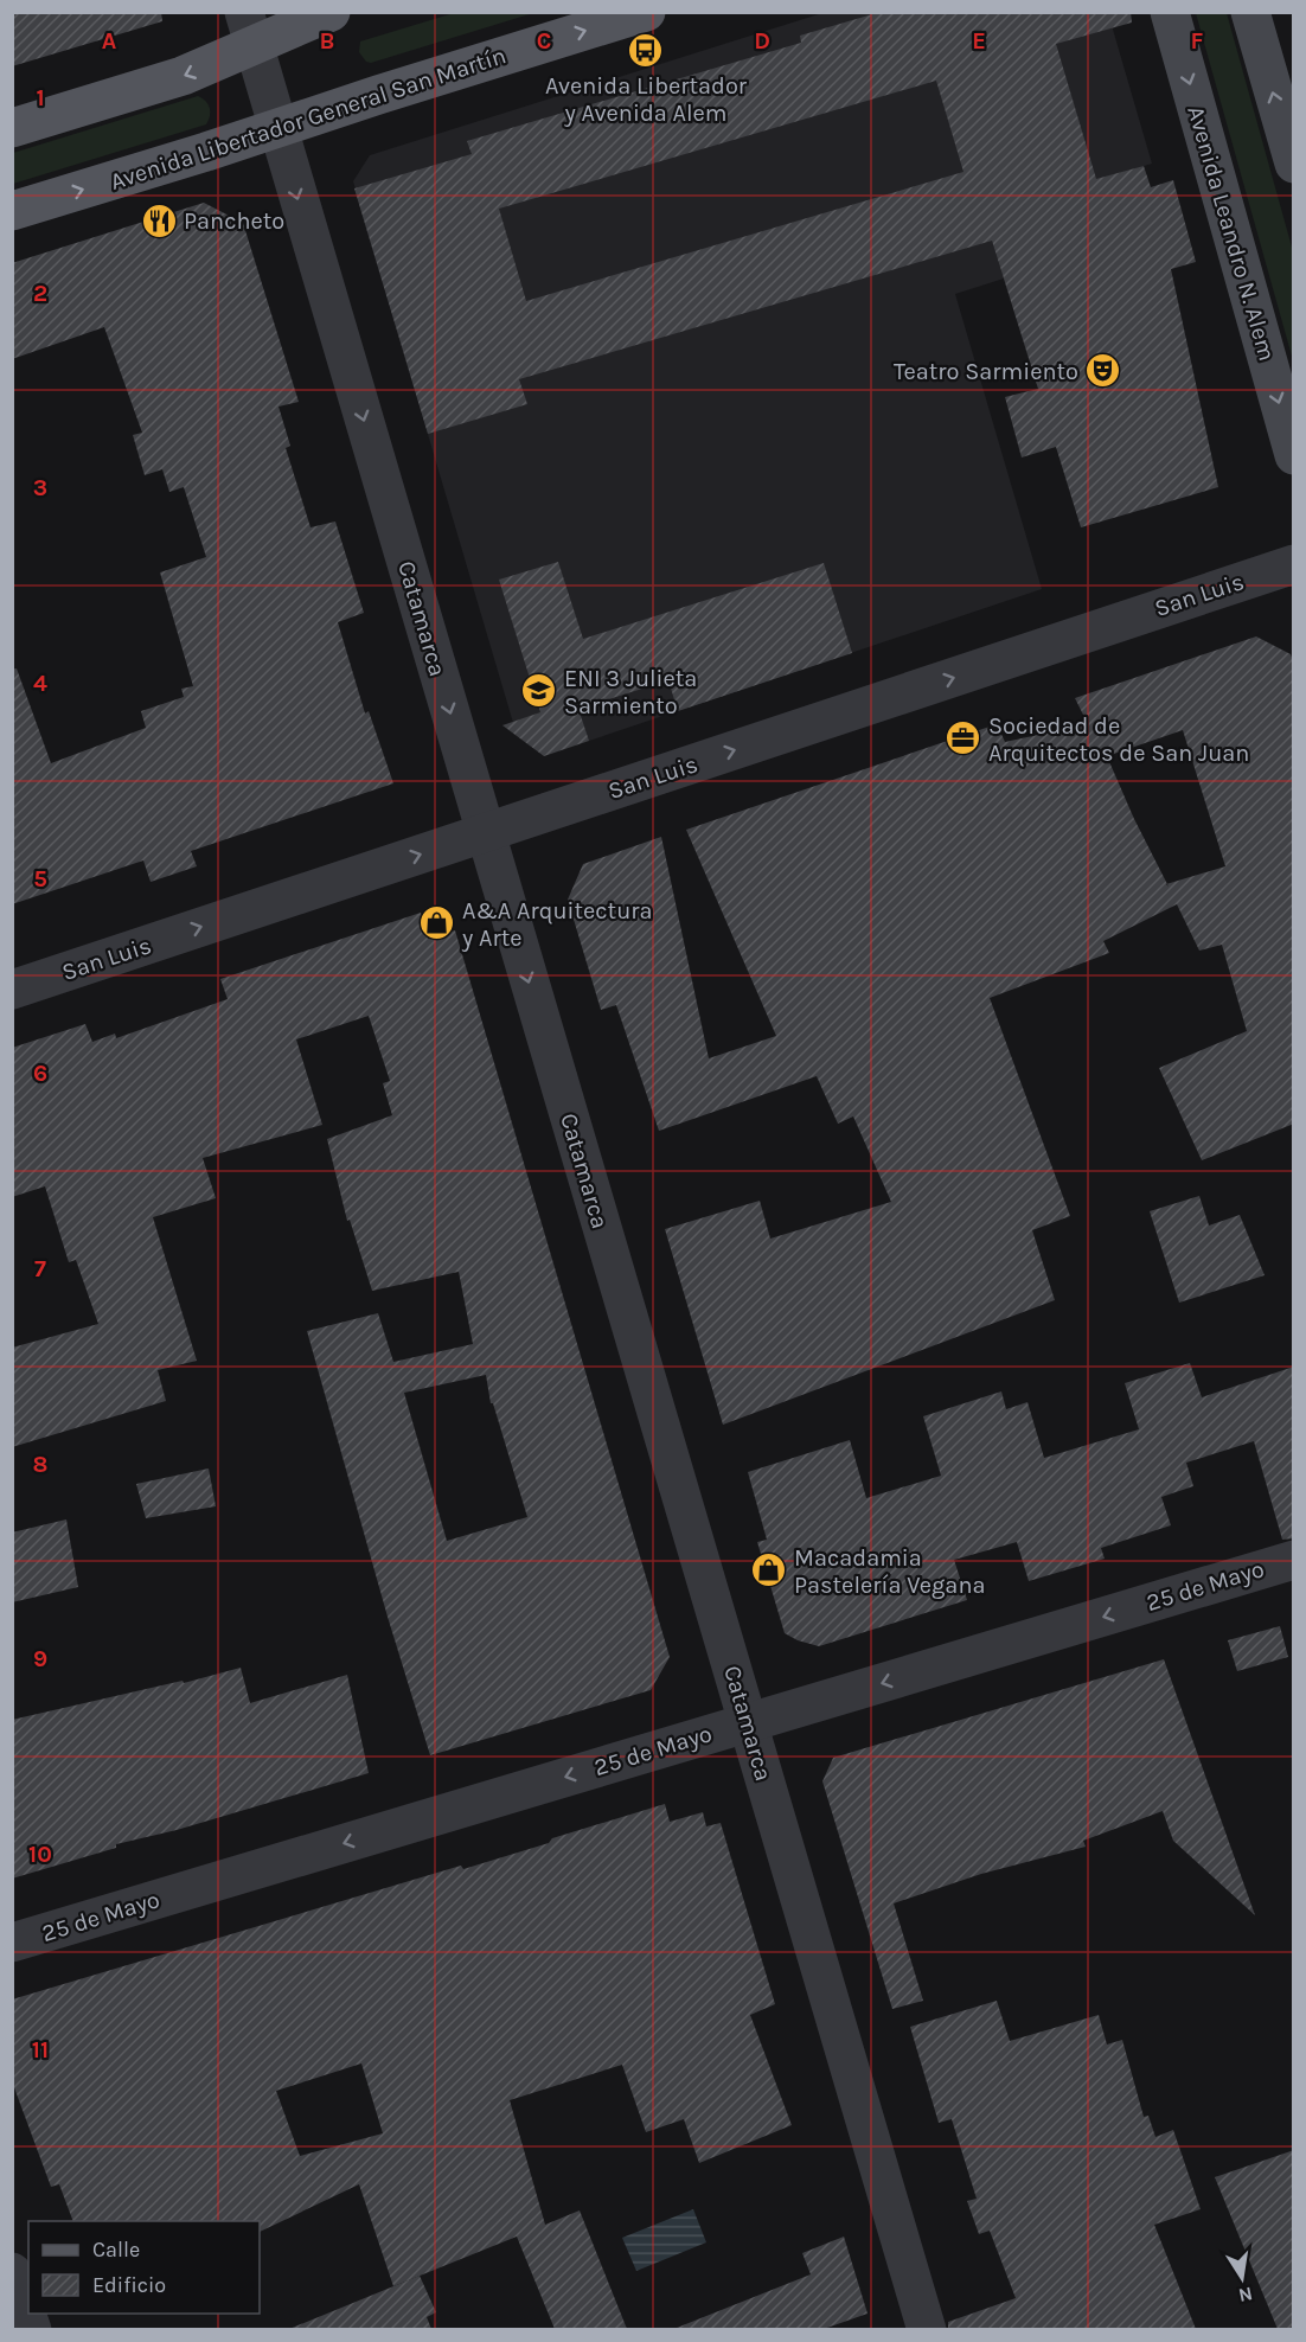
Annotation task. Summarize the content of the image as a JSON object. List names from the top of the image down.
{
  "streets": {
    "main road": ["Avenida Libertador General San Martín"],
    "street": [
      "Avenida Leandro N. Alem",
      "San Luis",
      "Catamarca",
      "25 de Mayo"
    ]
  },
  "crossings": [
    ["Avenida Libertador General San Martín", "Catamarca"],
    ["San Luis", "Catamarca"],
    ["Catamarca", "25 de Mayo"]
  ],
  "one_way": ["San Luis", "Catamarca", "25 de Mayo"],
  "places": {
    "bus stop": ["Avenida Libertador y Avenida Alem"],
    "restaurant": ["Pancheto"],
    "theatre": ["Teatro Sarmiento"],
    "school or university": ["ENI 3 Julieta Sarmiento"],
    "office": ["Sociedad de Arquitectos de San Juan"],
    "shop": ["A&A Arquitectura y Arte", "Macadamia Pastelería Vegana"]
  },
  "legend": ["Calle", "Edificio"],
  "north": "bottom",
  "grid": {
    "columns": [
      "A",
      "B",
      "C",
      "D",
      "E",
      "F"
    ],
    "rows": [
      "1",
      "2",
      "3",
      "4",
      "5",
      "6",
      "7",
      "8",
      "9",
      "10",
      "11"
    ]
  }
}
